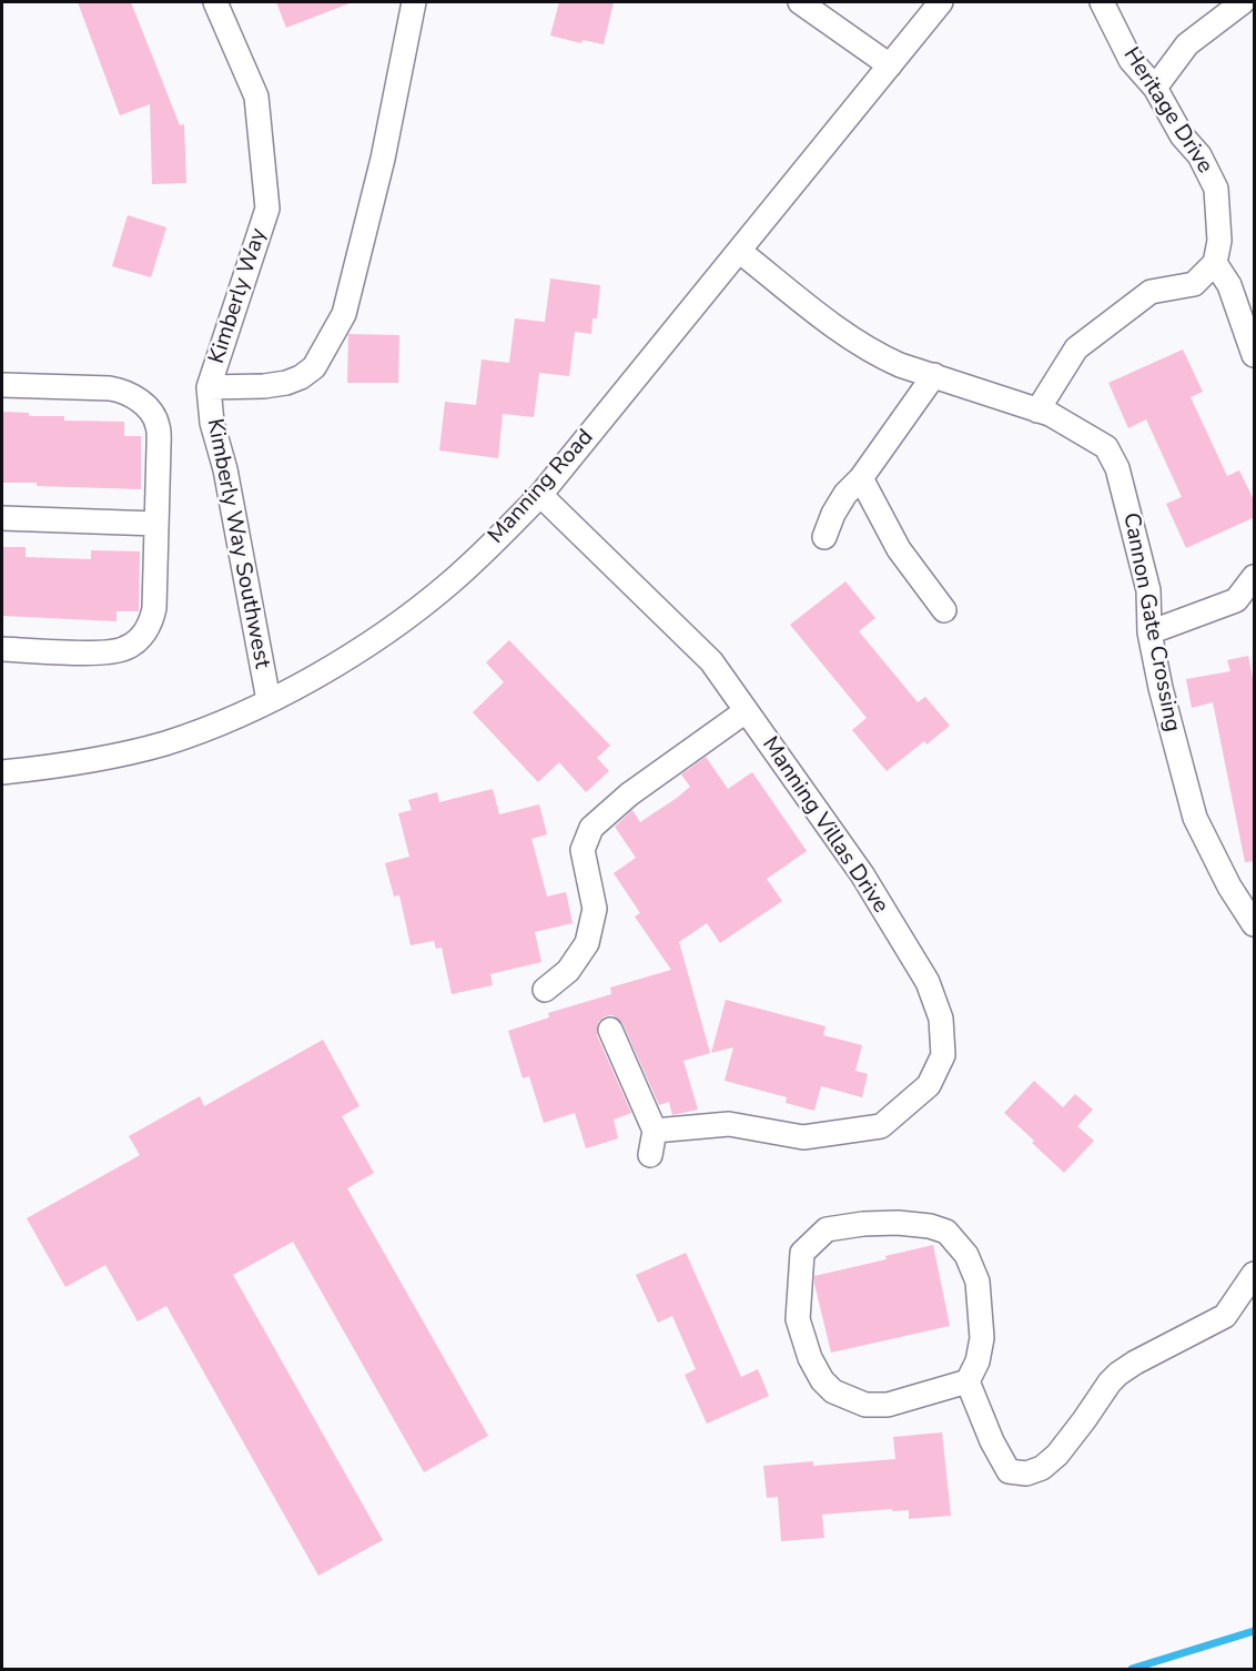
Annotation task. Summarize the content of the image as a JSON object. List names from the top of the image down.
{
  "streets": {
    "street": [
      "Heritage Drive",
      "Kimberly Way",
      "Manning Road",
      "Kimberly Way Southwest",
      "Cannon Gate Crossing",
      "Manning Villas Drive"
    ]
  },
  "crossings": [
    ["Kimberly Way", "Kimberly Way Southwest"],
    ["Manning Road", "Kimberly Way Southwest"],
    ["Manning Road", "Cannon Gate Crossing"],
    ["Manning Road", "Manning Villas Drive"]
  ]
}
